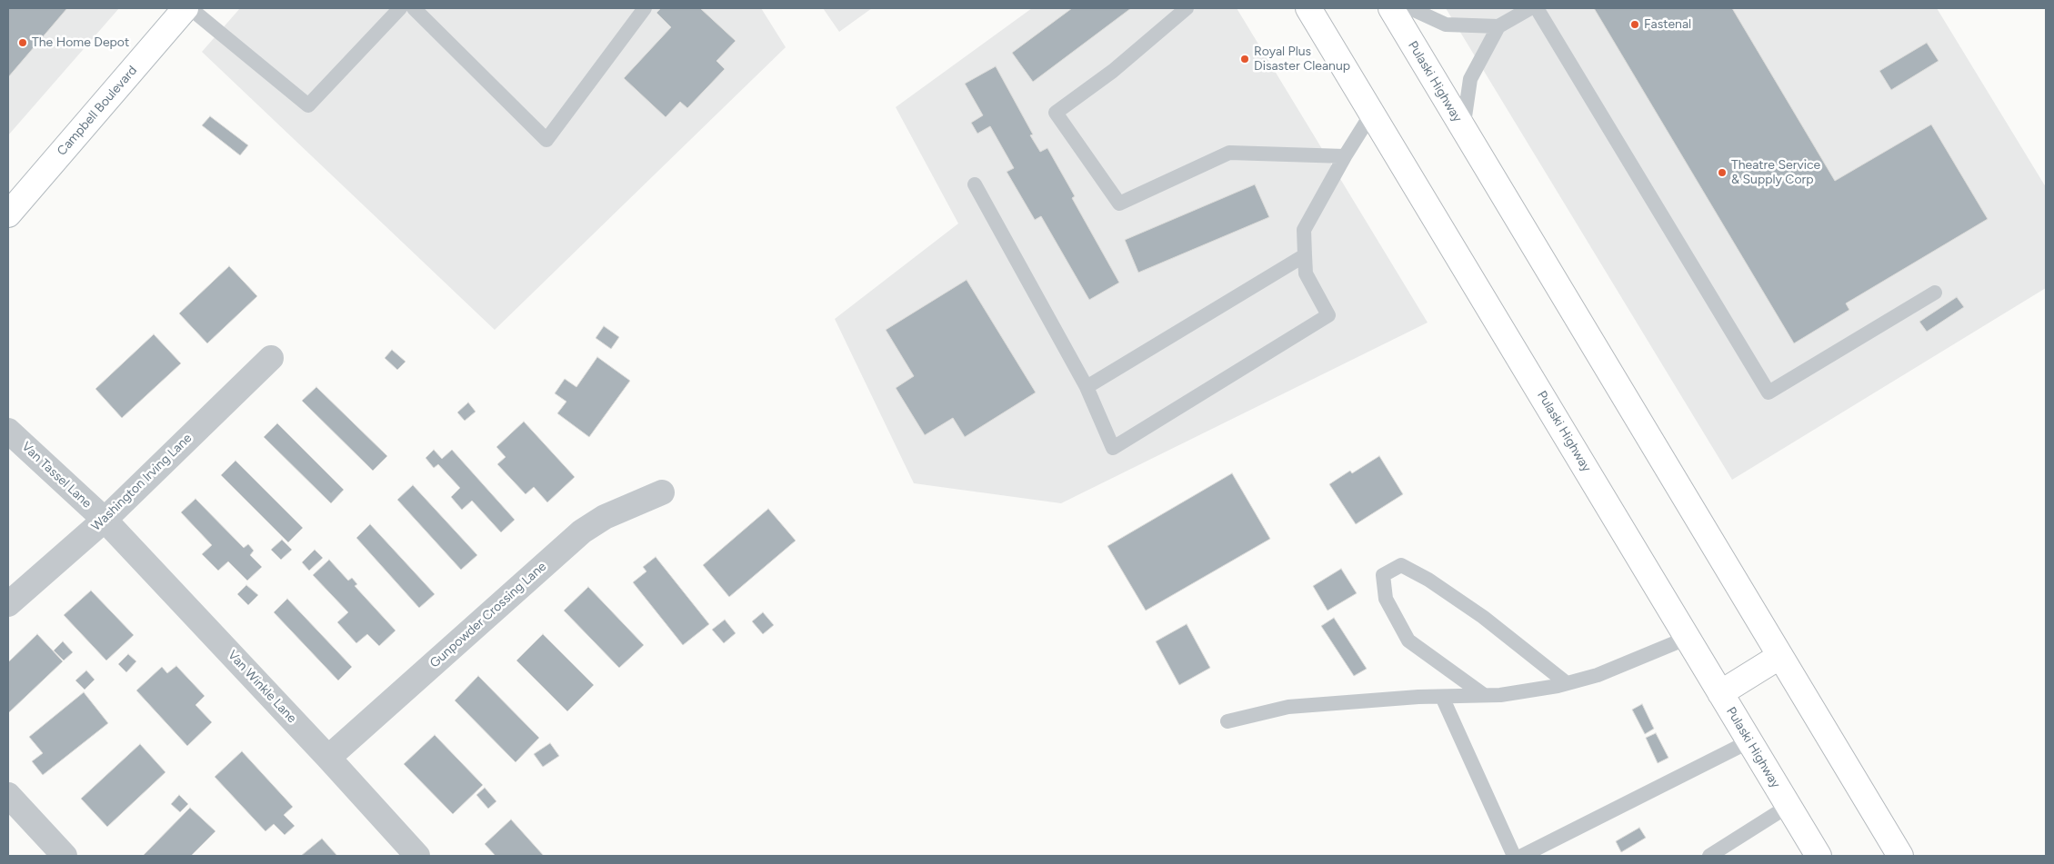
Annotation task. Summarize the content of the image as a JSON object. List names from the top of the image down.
{
  "streets": {
    "main road": ["Pulaski Highway", "Campbell Boulevard"],
    "street": [
      "Van Tassel Lane",
      "Washington Irving Lane",
      "Gunpowder Crossing Lane",
      "Van Winkle Lane"
    ]
  },
  "crossings": [
    ["Van Tassel Lane", "Washington Irving Lane"],
    ["Van Tassel Lane", "Van Winkle Lane"],
    ["Washington Irving Lane", "Van Winkle Lane"],
    ["Gunpowder Crossing Lane", "Van Winkle Lane"]
  ],
  "places": [
    "Fastenal",
    "The Home Depot",
    "Royal Plus Disaster Cleanup",
    "Theatre Service & Supply Corp"
  ]
}
